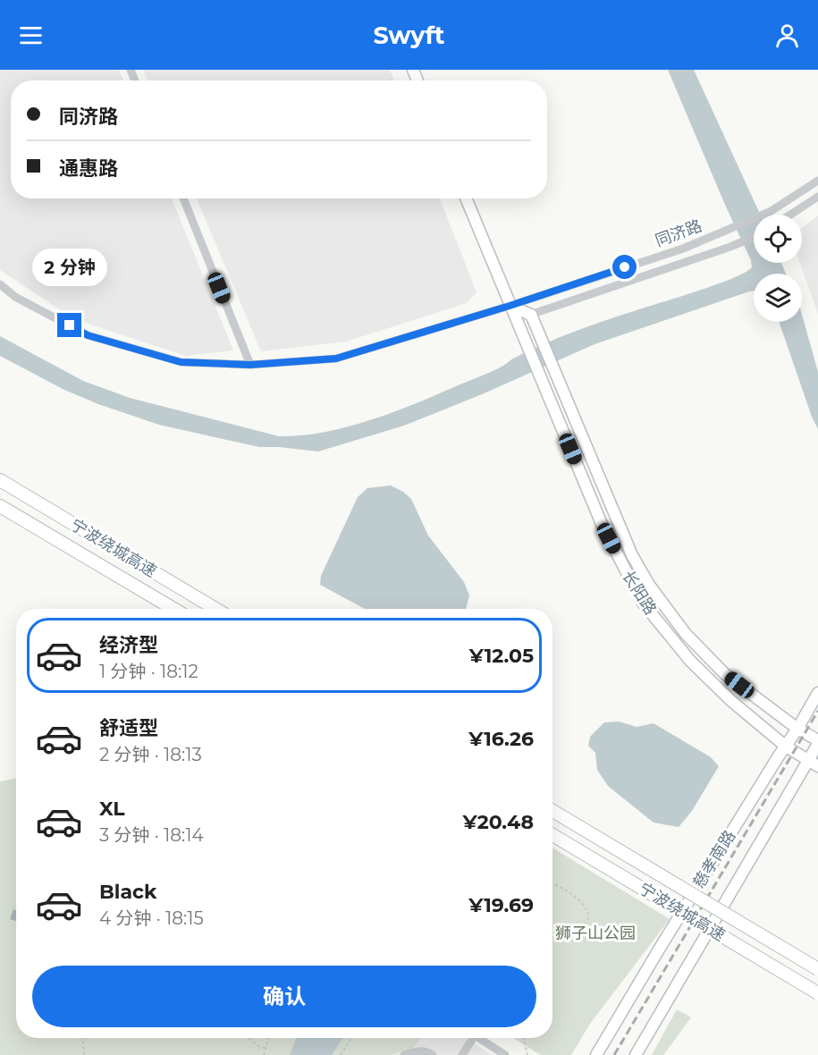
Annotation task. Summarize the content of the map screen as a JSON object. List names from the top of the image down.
{
  "streets": {
    "highway": ["宁波绕城高速"],
    "main road": ["长阳路", "慈孝南路"],
    "street": ["同济路"]
  },
  "crossings": [
    ["同济路", "长阳路"],
    ["长阳路", "慈孝南路"]
  ],
  "parks": ["狮子山公园"],
  "page": {
    "header": "Swyft",
    "banner": ["同济路", "通惠路"],
    "bubble": "2 分钟",
    "list": [
      {
        "name": "经济型",
        "note": "1 分钟 · 18:12",
        "value": "¥12.05"
      },
      {
        "name": "舒适型",
        "note": "2 分钟 · 18:13",
        "value": "¥16.26"
      },
      {
        "name": "XL",
        "note": "3 分钟 · 18:14",
        "value": "¥20.48"
      },
      {
        "name": "Black",
        "note": "4 分钟 · 18:15",
        "value": "¥19.69"
      }
    ],
    "buttons": "确认"
  }
}
